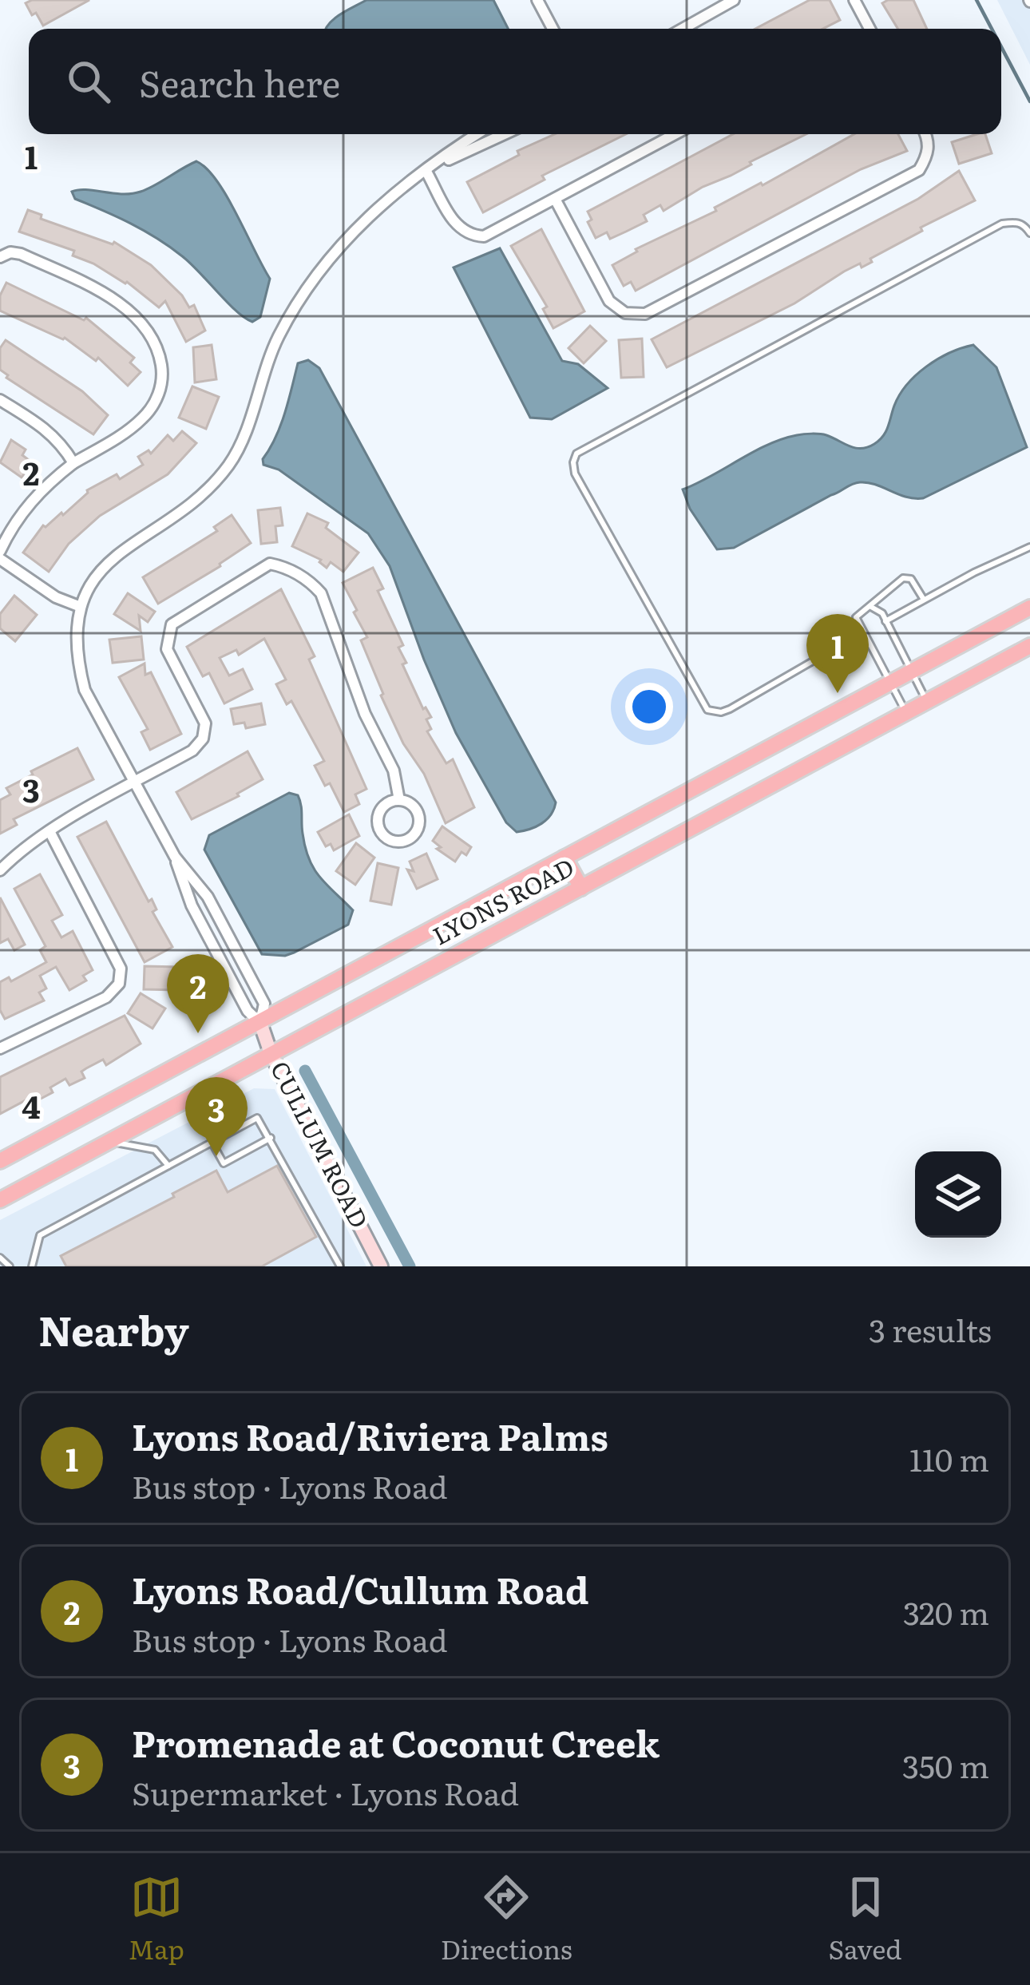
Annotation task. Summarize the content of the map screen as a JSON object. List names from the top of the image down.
{
  "streets": {
    "main road": ["LYONS ROAD"],
    "street": ["CULLUM ROAD"]
  },
  "crossings": [
    ["LYONS ROAD", "CULLUM ROAD"]
  ],
  "page": {
    "search": "Search here",
    "pins": ["1", "2", "3"],
    "heading": ["Nearby", "3 results"],
    "list": [
      {
        "mark": "1",
        "name": "Lyons Road/Riviera Palms",
        "note": "Bus stop · Lyons Road",
        "value": "110 m"
      },
      {
        "mark": "2",
        "name": "Lyons Road/Cullum Road",
        "note": "Bus stop · Lyons Road",
        "value": "320 m"
      },
      {
        "mark": "3",
        "name": "Promenade at Coconut Creek",
        "note": "Supermarket · Lyons Road",
        "value": "350 m"
      }
    ],
    "nav": ["Map", "Directions", "Saved"]
  },
  "grid": {
    "rows": [
      "1",
      "2",
      "3",
      "4"
    ]
  }
}
